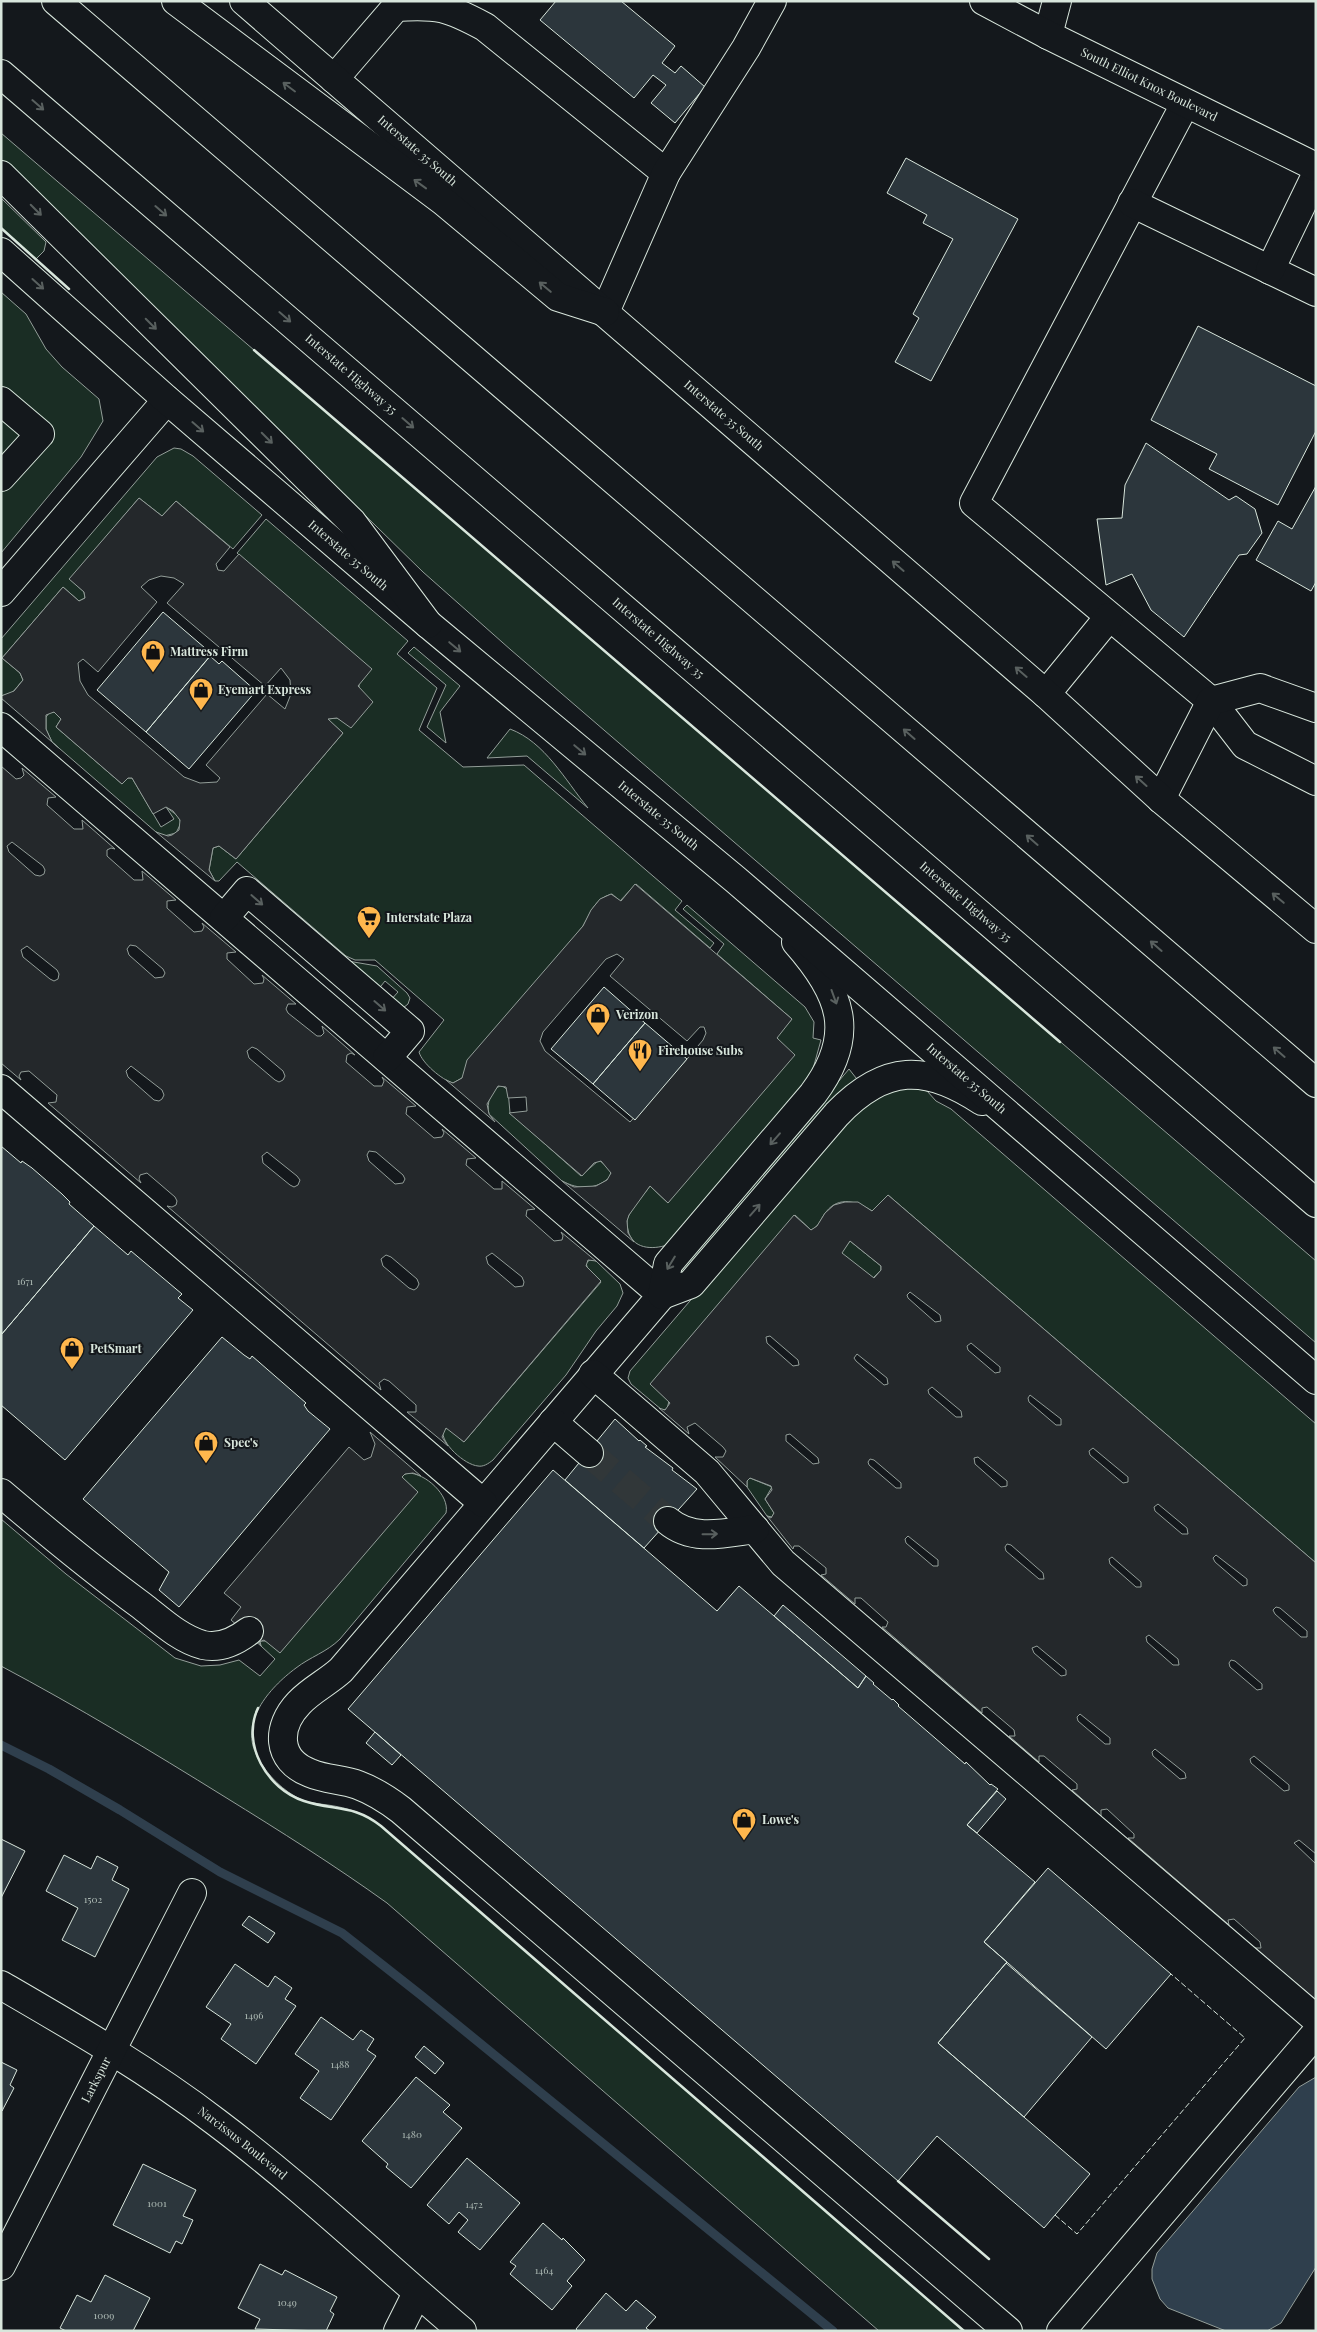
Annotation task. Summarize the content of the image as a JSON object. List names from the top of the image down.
{
  "streets": {
    "main road": [
      "South Elliot Knox Boulevard",
      "Interstate 35 South",
      "Interstate Highway 35",
      "Larkspur",
      "Narcissus Boulevard"
    ]
  },
  "crossings": [
    ["Larkspur", "Narcissus Boulevard"]
  ],
  "places": {
    "shop": [
      "Mattress Firm",
      "Eyemart Express",
      "Verizon",
      "PetSmart",
      "Spec's",
      "Lowe's"
    ],
    "supermarket": ["Interstate Plaza"],
    "restaurant": ["Firehouse Subs"]
  },
  "house_numbers": [
    "1671",
    "1502",
    "1496",
    "1488",
    "1480",
    "1001",
    "1472",
    "1464",
    "1049",
    "1009"
  ]
}
